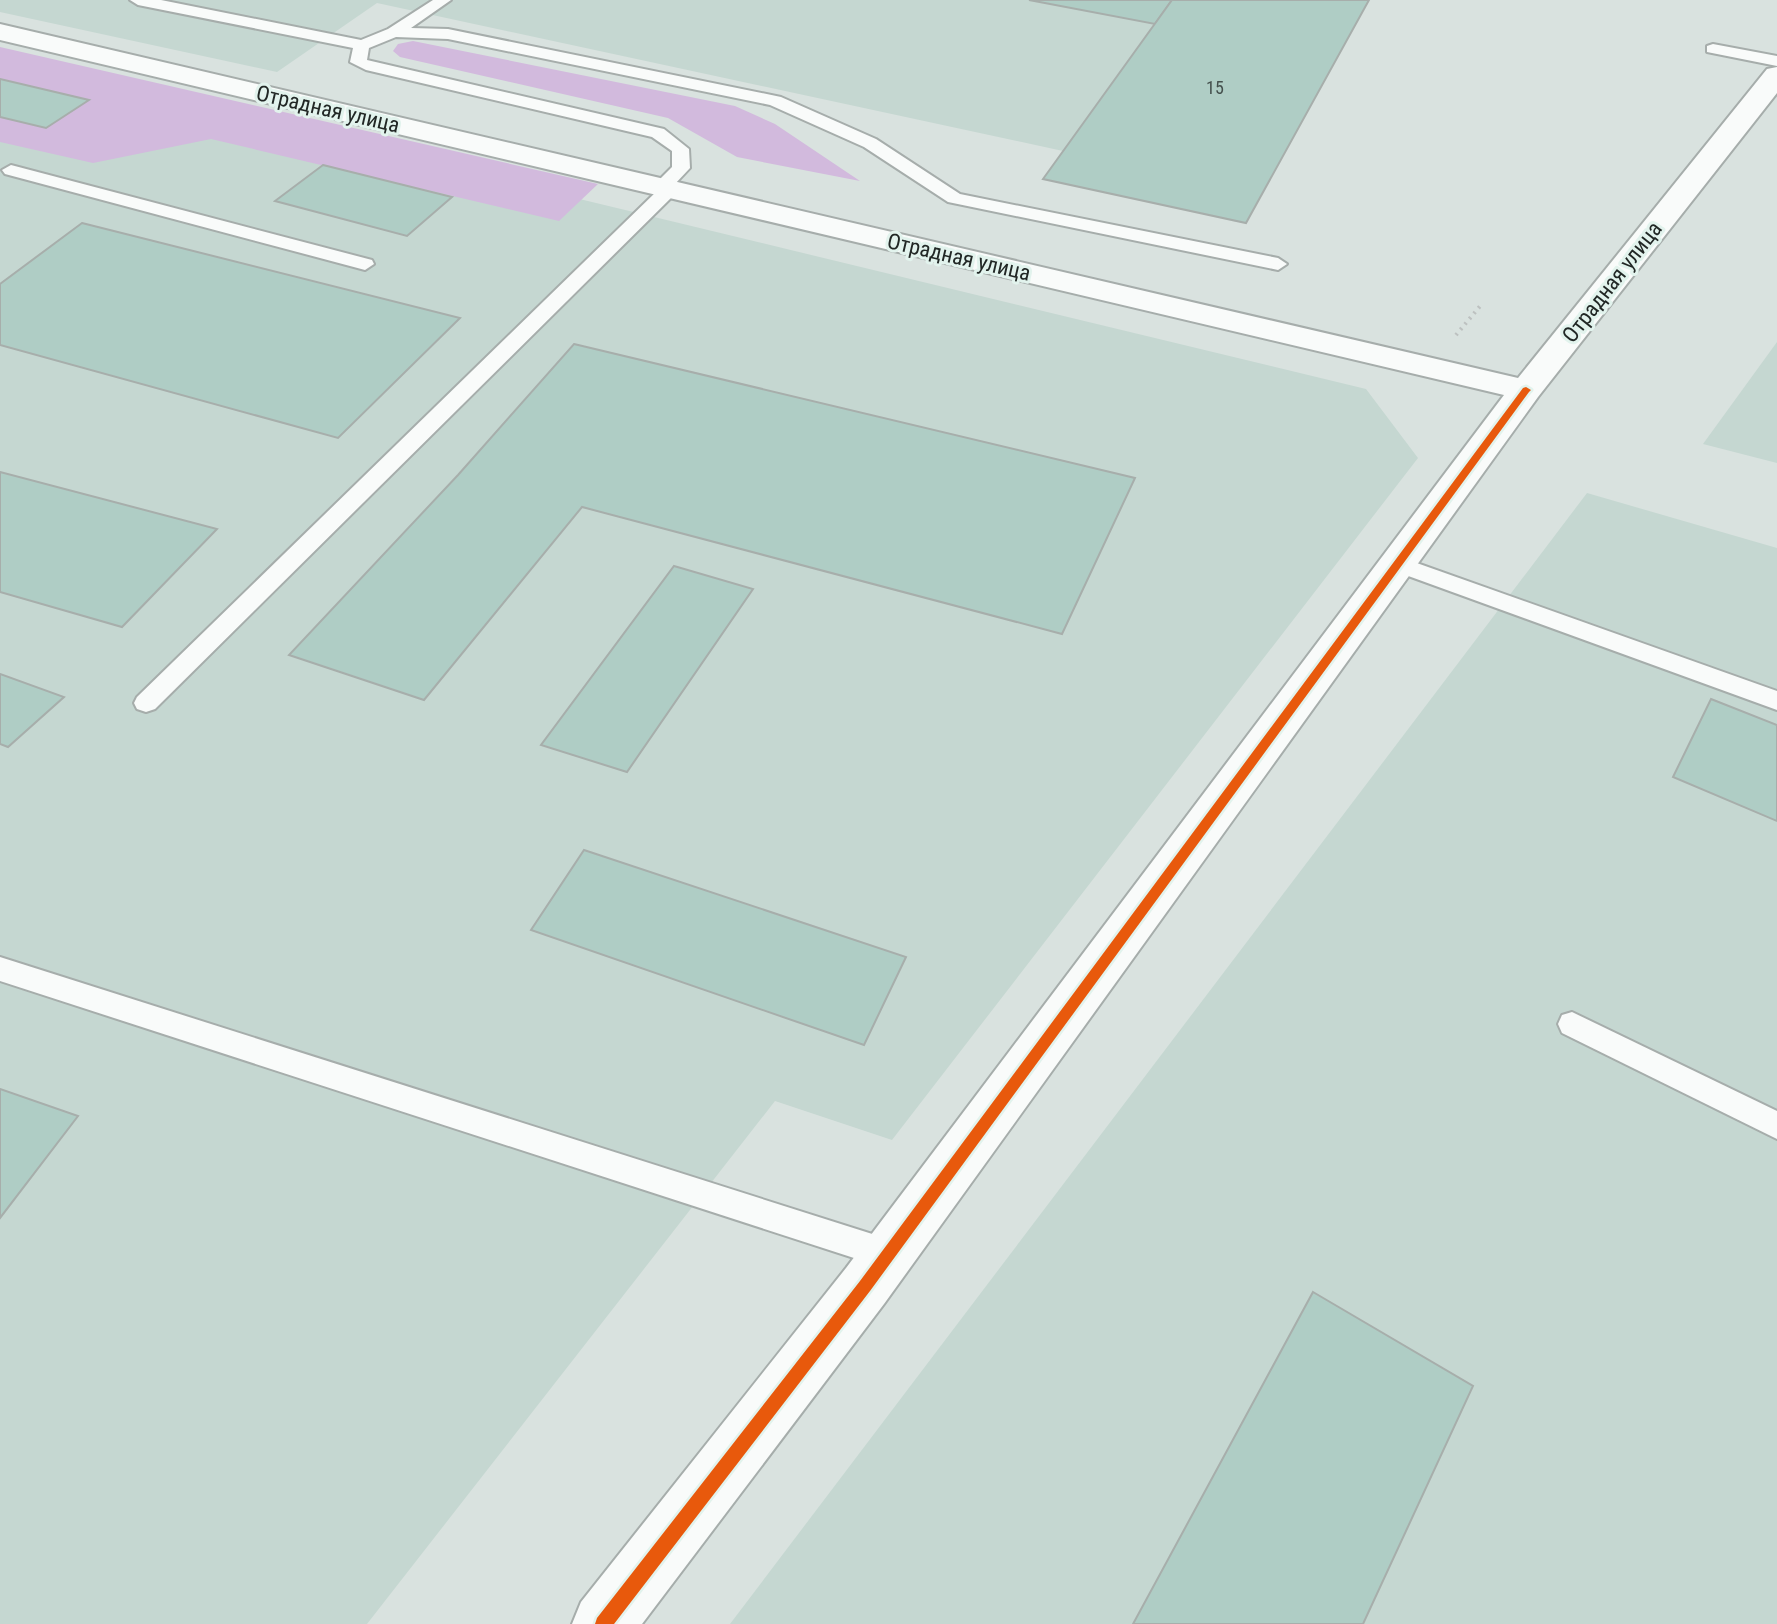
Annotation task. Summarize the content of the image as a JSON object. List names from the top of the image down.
{
  "streets": {
    "main road": ["Отрадная улица"]
  },
  "house_numbers": ["15"]
}
